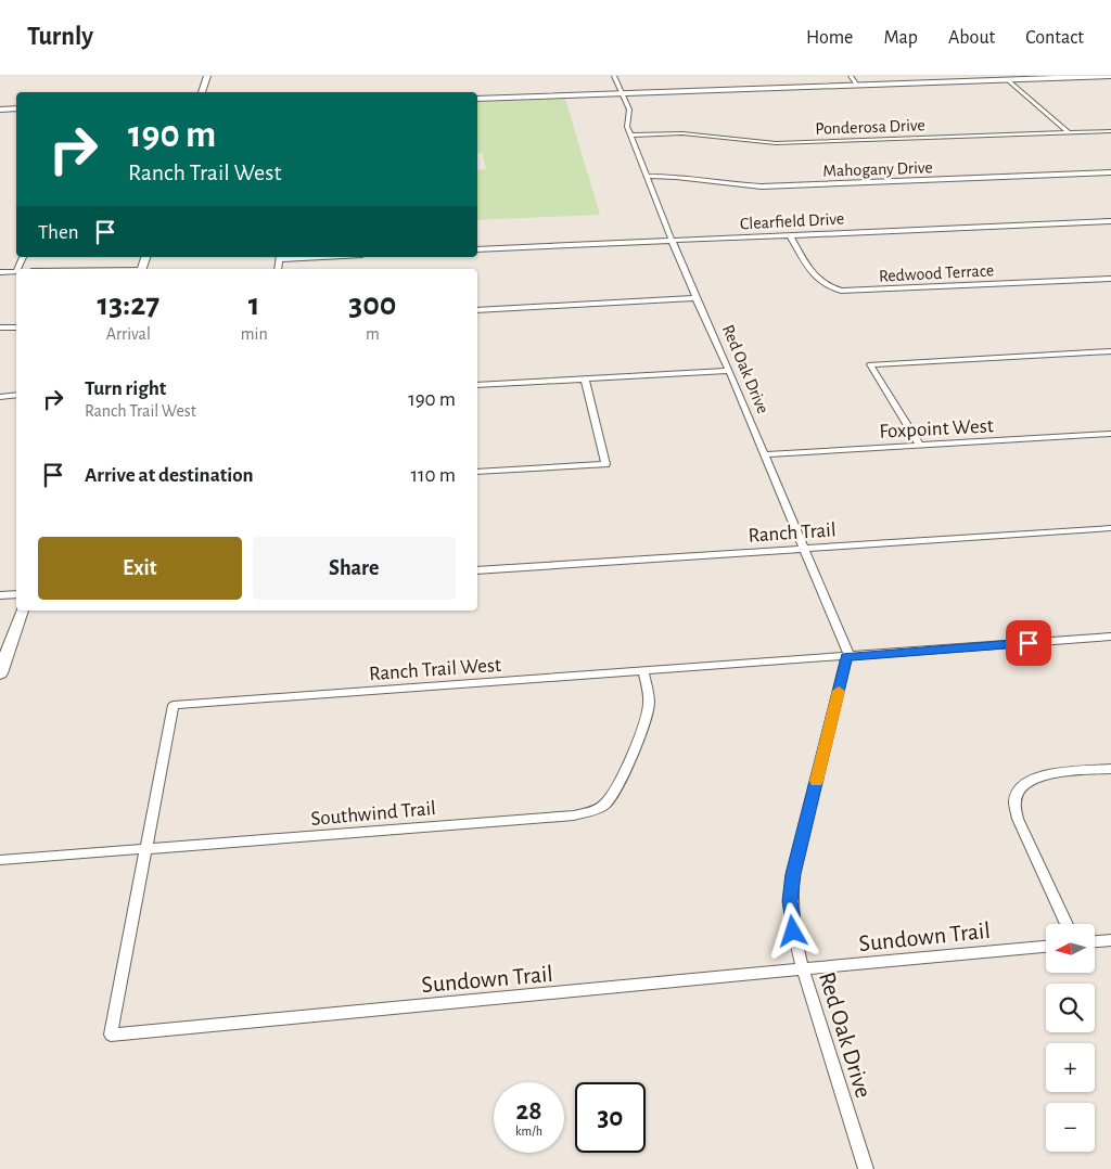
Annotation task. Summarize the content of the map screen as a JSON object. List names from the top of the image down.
{
  "streets": {
    "street": [
      "Ponderosa Drive",
      "Mahogany Drive",
      "Clearfield Drive",
      "Redwood Terrace",
      "Red Oak Drive",
      "Foxpoint West",
      "Ranch Trail",
      "Ranch Trail West",
      "Southwind Trail",
      "Sundown Trail"
    ]
  },
  "crossings": [
    ["Ponderosa Drive", "Red Oak Drive"],
    ["Mahogany Drive", "Red Oak Drive"],
    ["Clearfield Drive", "Redwood Terrace"],
    ["Clearfield Drive", "Red Oak Drive"],
    ["Red Oak Drive", "Foxpoint West"],
    ["Red Oak Drive", "Ranch Trail"],
    ["Red Oak Drive", "Ranch Trail West"],
    ["Red Oak Drive", "Sundown Trail"],
    ["Ranch Trail West", "Southwind Trail"],
    ["Ranch Trail West", "Sundown Trail"],
    ["Southwind Trail", "Sundown Trail"]
  ],
  "north": "left",
  "page": {
    "header": "Turnly",
    "nav": [
      "Home",
      "Map",
      "About",
      "Contact"
    ],
    "turn": ["190 m", "Ranch Trail West"],
    "then": "Then",
    "eta": [
      "13:27",
      "Arrival",
      "1",
      "min",
      "300",
      "m"
    ],
    "list": [
      {
        "name": "Turn right",
        "note": "Ranch Trail West",
        "value": "190 m"
      },
      {
        "name": "Arrive at destination",
        "value": "110 m"
      }
    ],
    "buttons": ["Exit", "Share"],
    "map_buttons": ["+", "−"],
    "speed": "28 km/h",
    "limit": "30"
  }
}
